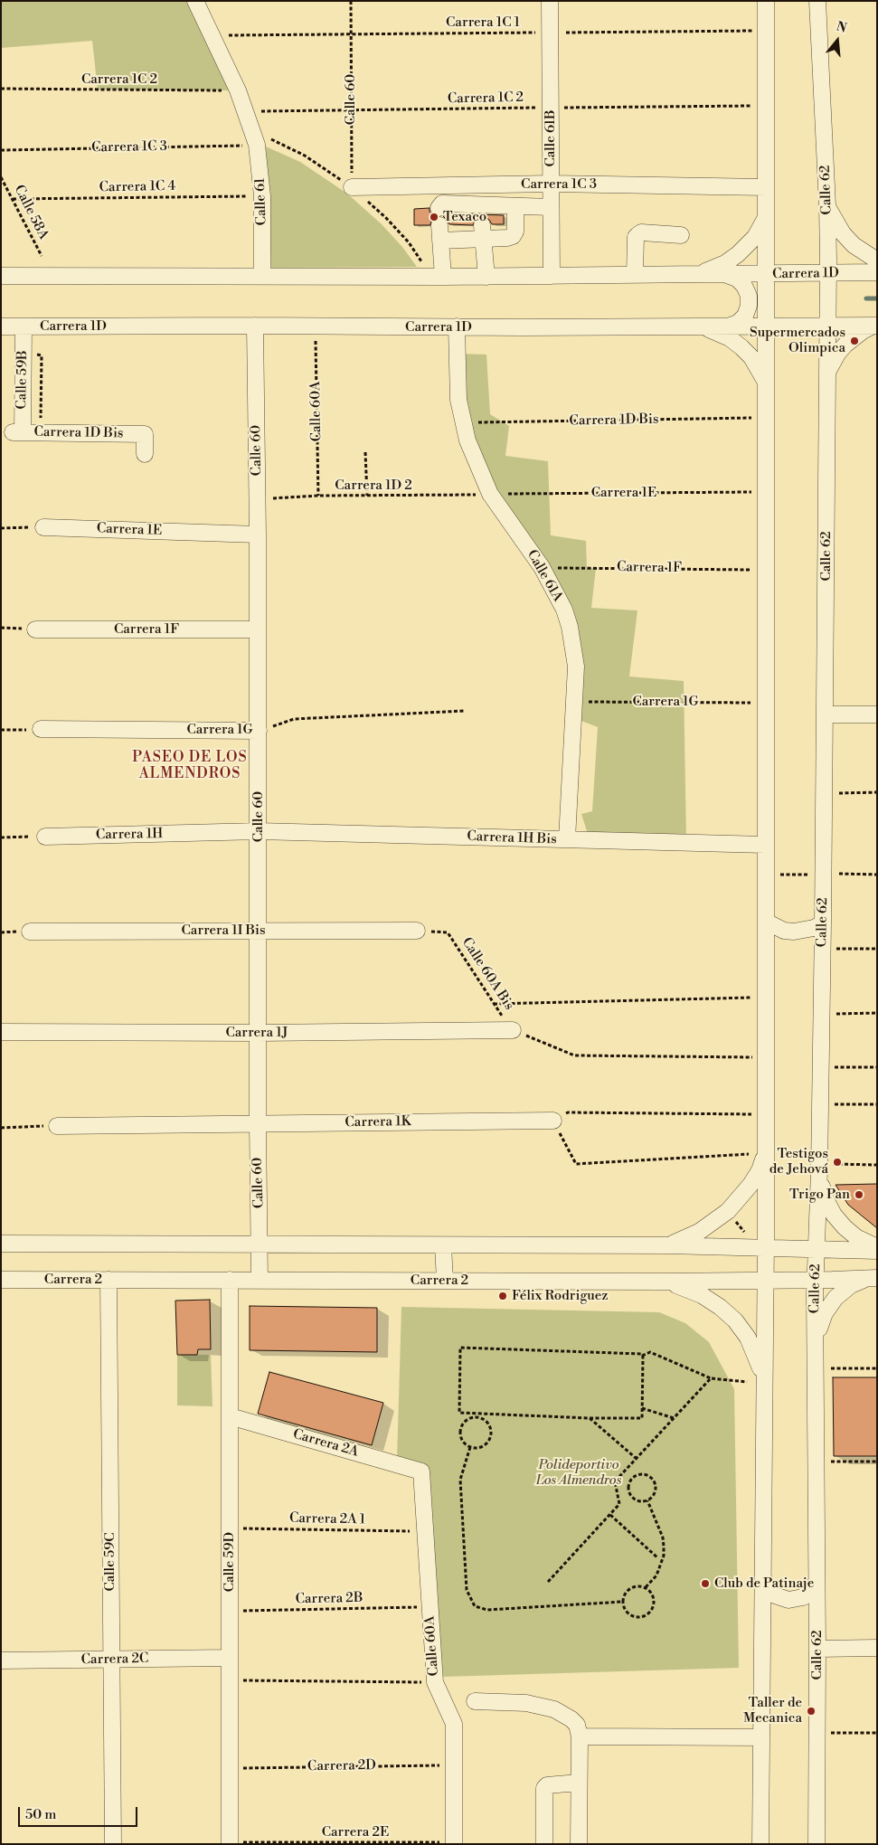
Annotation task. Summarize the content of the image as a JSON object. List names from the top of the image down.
{
  "streets": {
    "street": [
      "Calle 60",
      "Calle 61B",
      "Carrera 1C 3",
      "Calle 62",
      "Calle 61",
      "Carrera 1D",
      "Calle 59B",
      "Calle 60A",
      "Carrera 1D Bis",
      "Carrera 1E",
      "Carrera 1F",
      "Calle 61A",
      "Carrera 1G",
      "Carrera 1H",
      "Carrera 1H Bis",
      "Carrera 1I Bis",
      "Carrera 1J",
      "Carrera 1K",
      "Carrera 2",
      "Carrera 2A",
      "Calle 59C",
      "Calle 59D",
      "Carrera 2C"
    ],
    "path": [
      "Carrera 1C 1",
      "Carrera 1C 2",
      "Carrera 1C 4",
      "Calle 58A",
      "Carrera 1D 2",
      "Calle 60A Bis",
      "Carrera 2A 1",
      "Carrera 2B",
      "Carrera 2D",
      "Carrera 2E"
    ]
  },
  "crossings": [
    ["Carrera 1C 1", "Calle 60"],
    ["Carrera 1C 1", "Calle 61B"],
    ["Carrera 1C 1", "Calle 61"],
    ["Carrera 1C 2", "Calle 60"],
    ["Carrera 1C 2", "Calle 61B"],
    ["Carrera 1C 2", "Calle 61"],
    ["Calle 60", "Carrera 1C 3"],
    ["Calle 60", "Carrera 1D"],
    ["Calle 60", "Carrera 1D 2"],
    ["Calle 60", "Carrera 1E"],
    ["Calle 60", "Carrera 1F"],
    ["Calle 60", "Carrera 1G"],
    ["Calle 60", "Carrera 1H"],
    ["Calle 60", "Carrera 1H Bis"],
    ["Calle 60", "Carrera 1I Bis"],
    ["Calle 60", "Carrera 1J"],
    ["Calle 60", "Carrera 1K"],
    ["Calle 60", "Carrera 2"],
    ["Calle 61B", "Carrera 1C 3"],
    ["Calle 61B", "Carrera 1D"],
    ["Carrera 1C 3", "Calle 61"],
    ["Carrera 1C 4", "Calle 61"],
    ["Carrera 1C 4", "Calle 58A"],
    ["Calle 62", "Carrera 1D"],
    ["Calle 62", "Carrera 2"],
    ["Calle 61", "Carrera 1D"],
    ["Carrera 1D", "Calle 59B"],
    ["Carrera 1D", "Calle 60A"],
    ["Carrera 1D", "Calle 61A"],
    ["Calle 59B", "Carrera 1D Bis"],
    ["Calle 60A", "Carrera 1D 2"],
    ["Calle 60A", "Carrera 2A"],
    ["Calle 60A", "Carrera 2A 1"],
    ["Calle 60A", "Carrera 2B"],
    ["Calle 60A", "Carrera 2D"],
    ["Calle 60A", "Carrera 2E"],
    ["Carrera 1D Bis", "Calle 61A"],
    ["Carrera 1D 2", "Carrera 1E"],
    ["Carrera 1D 2", "Calle 61A"],
    ["Carrera 1E", "Calle 61A"],
    ["Carrera 1F", "Calle 61A"],
    ["Calle 61A", "Carrera 1G"],
    ["Calle 61A", "Carrera 1H Bis"],
    ["Carrera 1H", "Carrera 1H Bis"],
    ["Carrera 1I Bis", "Calle 60A Bis"],
    ["Calle 60A Bis", "Carrera 1J"],
    ["Carrera 2", "Calle 59C"],
    ["Carrera 2", "Calle 59D"],
    ["Carrera 2A", "Calle 59D"],
    ["Carrera 2A 1", "Calle 59D"],
    ["Calle 59C", "Carrera 2C"],
    ["Calle 59D", "Carrera 2B"],
    ["Calle 59D", "Carrera 2C"],
    ["Calle 59D", "Carrera 2D"],
    ["Calle 59D", "Carrera 2E"]
  ],
  "districts": ["PASEO DE LOS ALMENDROS"],
  "parks": ["Polideportivo Los Almendros"],
  "places": [
    "Texaco",
    "Supermercados Olimpica",
    "Testigos de Jehová",
    "Trigo Pan",
    "Félix Rodriguez",
    "Club de Patinaje",
    "Taller de Mecanica"
  ],
  "scale_bar": "50 m",
  "north": "top"
}
